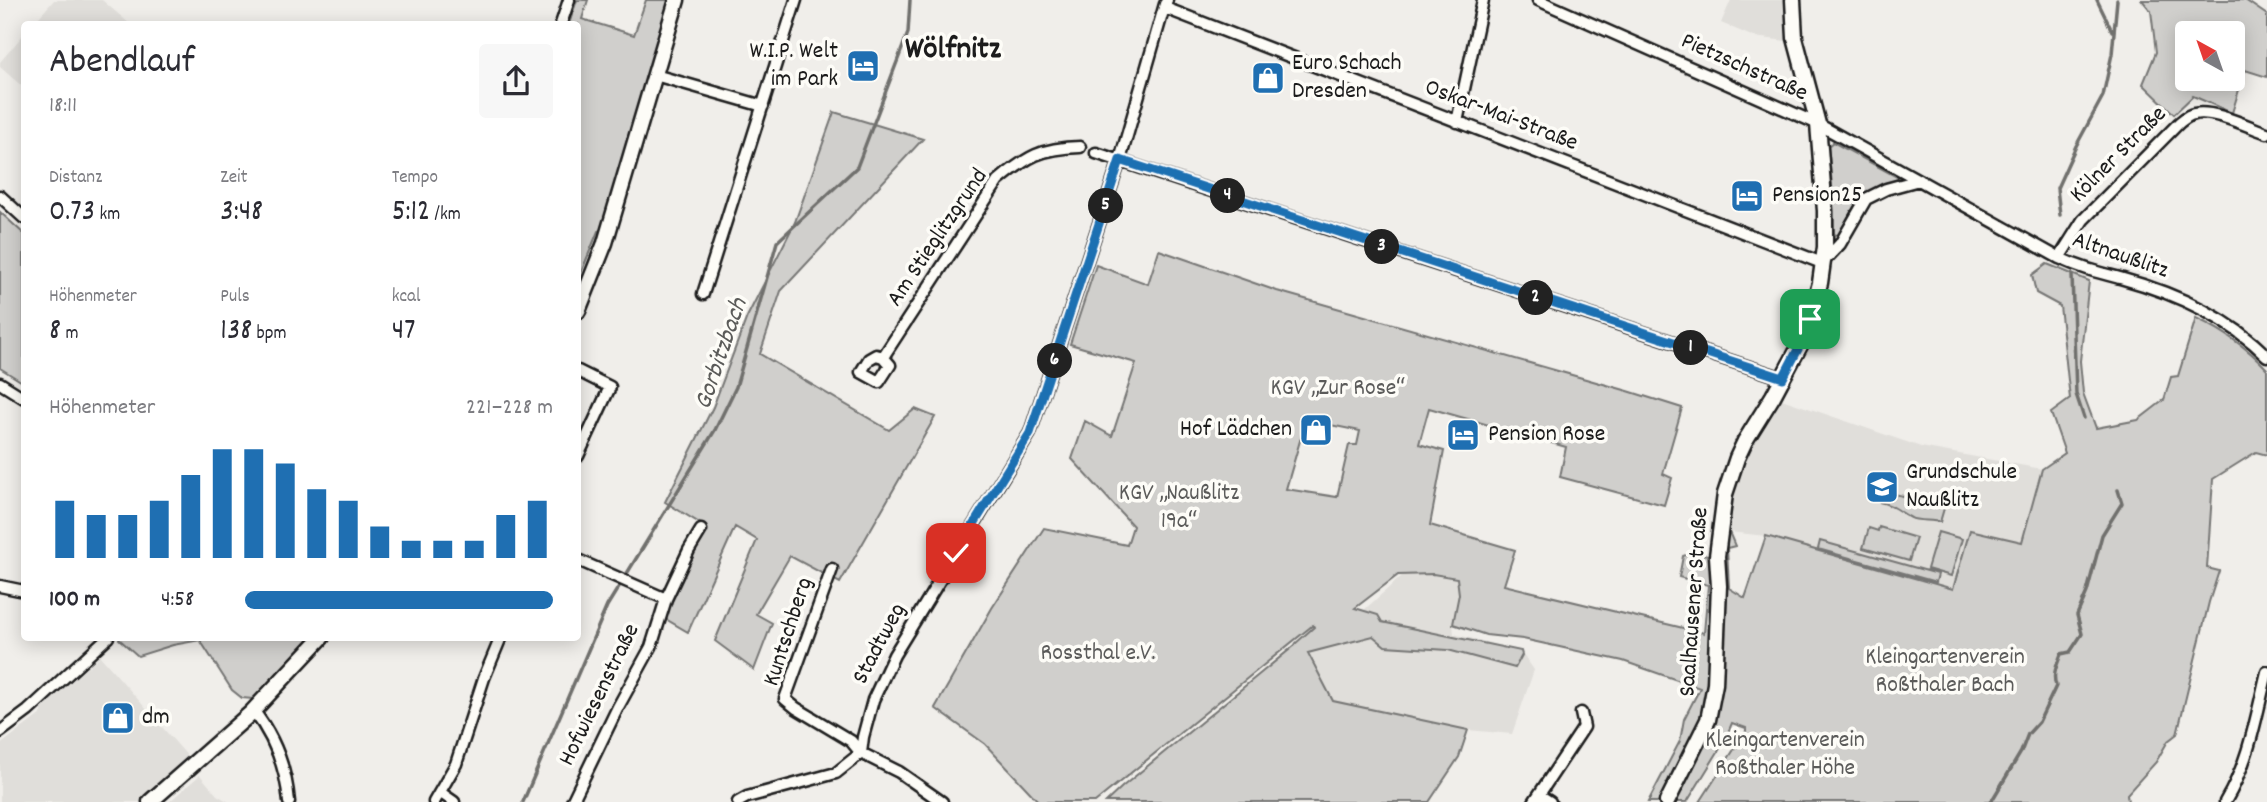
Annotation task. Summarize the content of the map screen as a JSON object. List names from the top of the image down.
{
  "streets": {
    "street": [
      "Pietzschstraße",
      "Oskar-Mai-Straße",
      "Kölner Straße",
      "Am Stieglitzgrund",
      "Altnaußlitz",
      "Saalhausener Straße",
      "Kuntschberg",
      "Stadtweg",
      "Hofwiesenstraße"
    ]
  },
  "crossings": [
    ["Pietzschstraße", "Altnaußlitz"],
    ["Pietzschstraße", "Saalhausener Straße"],
    ["Oskar-Mai-Straße", "Saalhausener Straße"],
    ["Oskar-Mai-Straße", "Stadtweg"],
    ["Kölner Straße", "Altnaußlitz"],
    ["Altnaußlitz", "Saalhausener Straße"],
    ["Kuntschberg", "Stadtweg"]
  ],
  "districts": ["Wölfnitz"],
  "water": ["Gorbitzbach"],
  "parks": [
    "KGV „Zur Rose“",
    "KGV „Naußlitz 19a“",
    "Rossthal e.V.",
    "Kleingartenverein Roßthaler Bach",
    "Kleingartenverein Roßthaler Höhe"
  ],
  "places": {
    "hotel": ["W.I.P. Welt im Park", "Pension25", "Pension Rose"],
    "shop": ["Euro Schach Dresden", "Hof Lädchen", "dm"],
    "school or university": ["Grundschule Naußlitz"]
  },
  "north": "top left",
  "page": {
    "heading": ["Abendlauf", "18:11"],
    "stats": [
      ["Distanz", "0.73 km"],
      ["Zeit", "3:48"],
      ["Tempo", "5:12 /km"],
      ["Höhenmeter", "8 m"],
      ["Puls", "138 bpm"],
      ["kcal", "47"]
    ],
    "pins": [
      "4",
      "5",
      "3",
      "2",
      "1",
      "6"
    ],
    "chart": ["Höhenmeter", "221–228 m"],
    "list": [
      {
        "name": "100 m",
        "note": "4:58"
      }
    ]
  }
}
